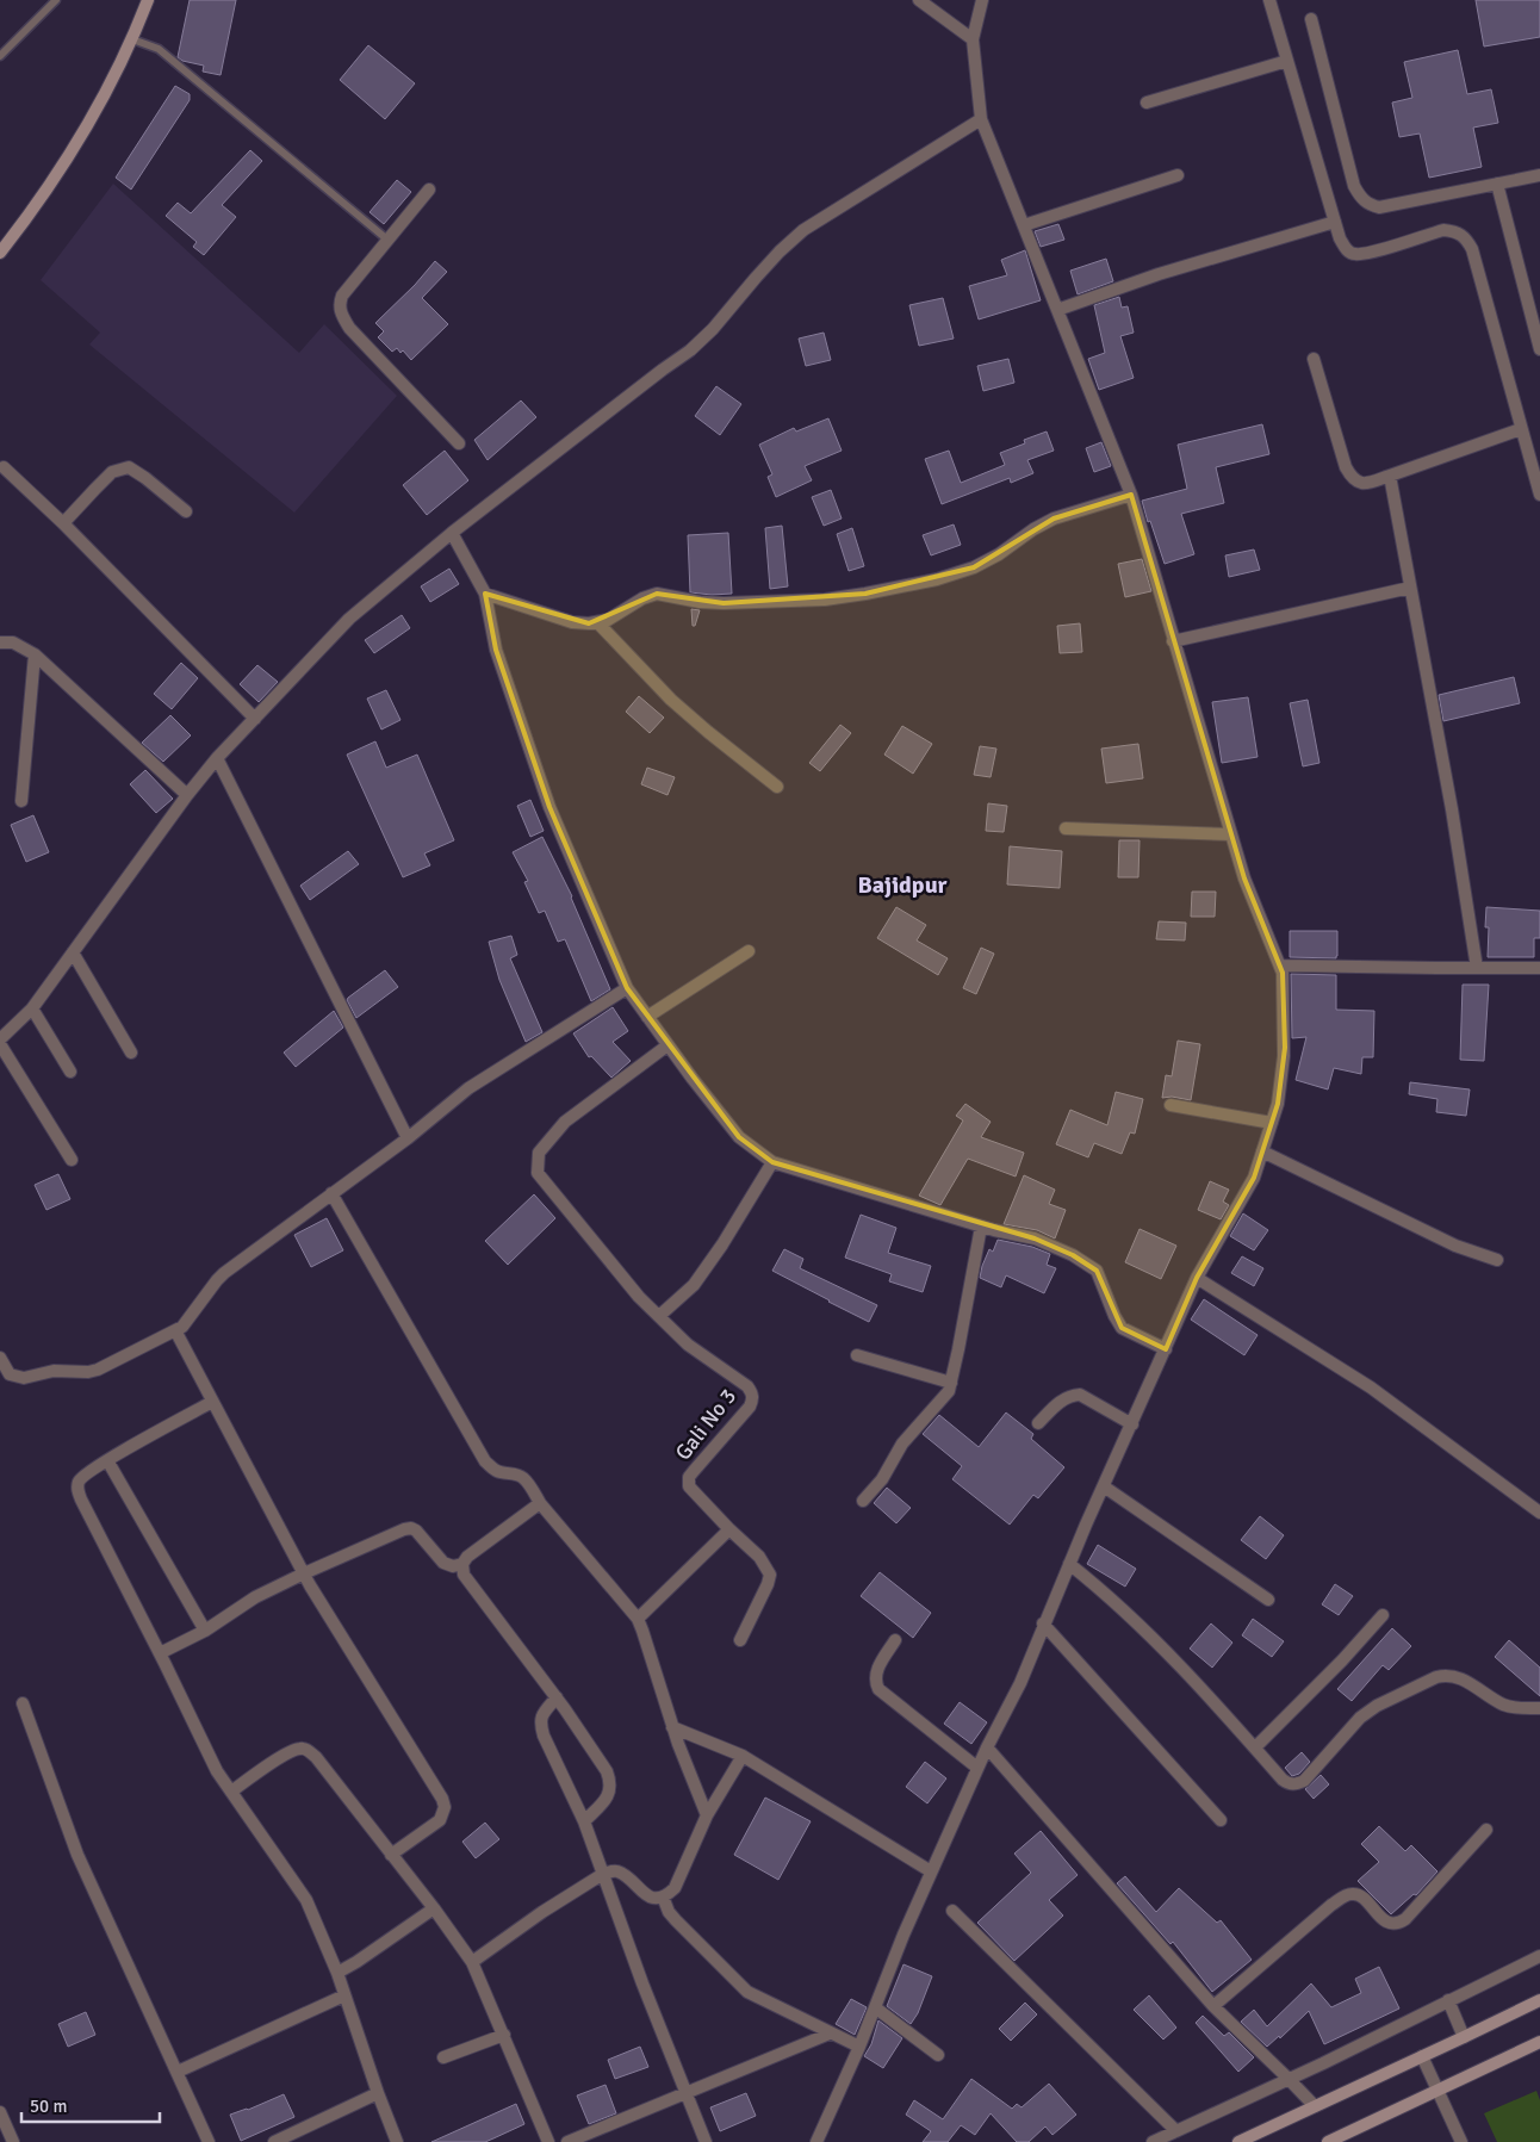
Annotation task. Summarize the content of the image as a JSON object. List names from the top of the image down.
{
  "streets": {
    "street": ["Gali No 3"]
  },
  "districts": ["Bajidpur"],
  "scale_bar": "50 m"
}
